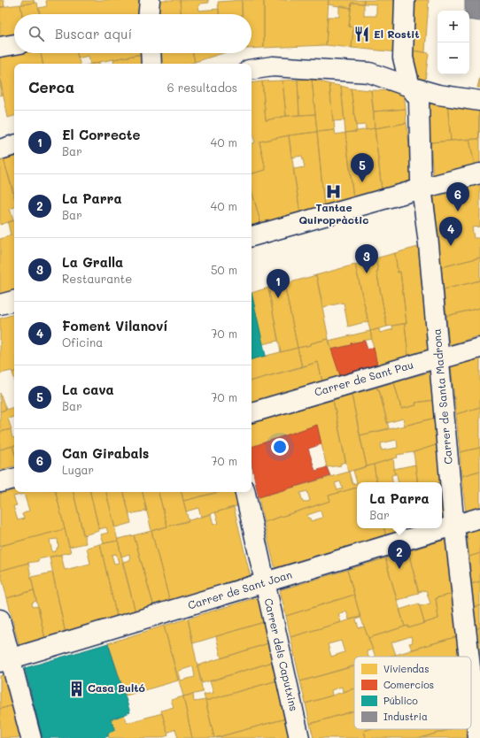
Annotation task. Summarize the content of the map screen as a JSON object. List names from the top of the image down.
{
  "streets": {
    "street": [
      "Carrer de Sant Pau",
      "Carrer de Santa Madrona",
      "Carrer de Sant Joan",
      "Carrer dels Caputxins"
    ]
  },
  "crossings": [
    ["Carrer de Sant Pau", "Carrer de Santa Madrona"],
    ["Carrer de Santa Madrona", "Carrer de Sant Joan"],
    ["Carrer de Sant Joan", "Carrer dels Caputxins"]
  ],
  "places": {
    "restaurant": ["El Rostit"],
    "hospital": ["Tantae Quiropràctic"],
    "building": ["Casa Bultó"]
  },
  "legend": [
    "Viviendas",
    "Comercios",
    "Público",
    "Industria"
  ],
  "page": {
    "map_buttons": ["+", "−"],
    "search": "Buscar aquí",
    "heading": ["Cerca", "6 resultados"],
    "list": [
      {
        "mark": "1",
        "name": "El Correcte",
        "note": "Bar",
        "value": "40 m"
      },
      {
        "mark": "2",
        "name": "La Parra",
        "note": "Bar",
        "value": "40 m"
      },
      {
        "mark": "3",
        "name": "La Gralla",
        "note": "Restaurante",
        "value": "50 m"
      },
      {
        "mark": "4",
        "name": "Foment Vilanoví",
        "note": "Oficina",
        "value": "70 m"
      },
      {
        "mark": "5",
        "name": "La cava",
        "note": "Bar",
        "value": "70 m"
      },
      {
        "mark": "6",
        "name": "Can Girabals",
        "note": "Lugar",
        "value": "70 m"
      }
    ],
    "pins": [
      "5",
      "6",
      "4",
      "3",
      "1",
      "2"
    ],
    "popup": ["La Parra", "Bar"]
  }
}
